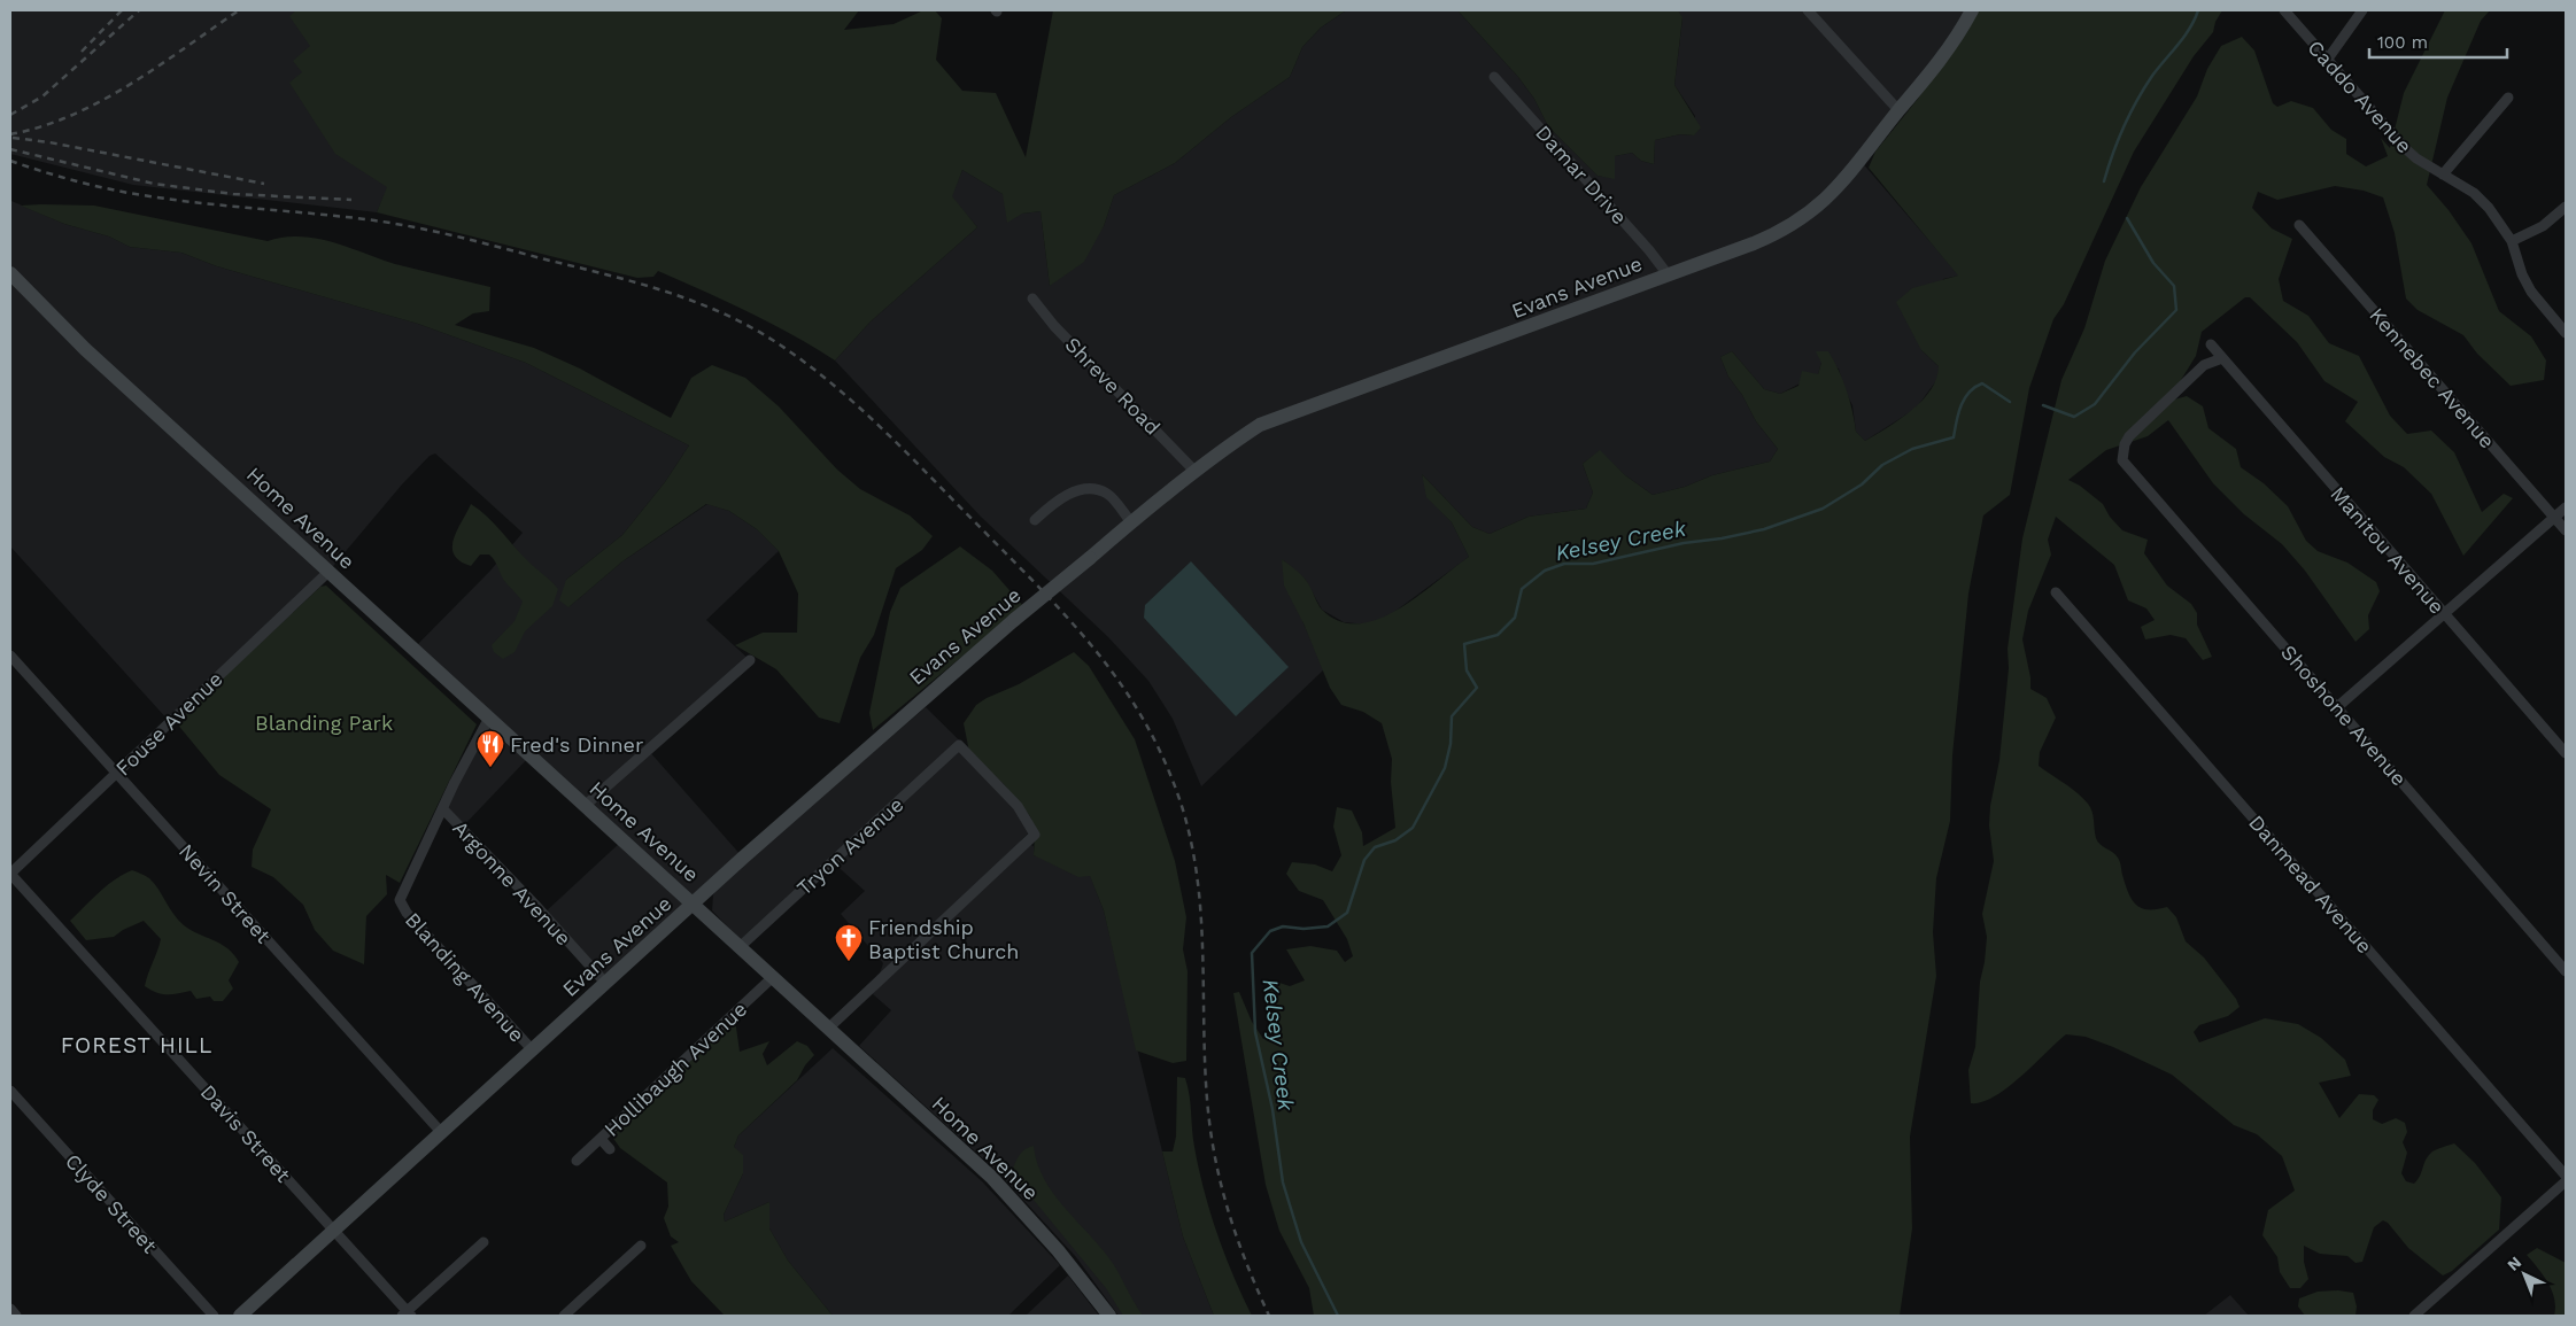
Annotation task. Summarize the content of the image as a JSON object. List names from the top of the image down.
{
  "streets": {
    "street": [
      "Caddo Avenue",
      "Damar Drive",
      "Evans Avenue",
      "Kennebec Avenue",
      "Shreve Road",
      "Home Avenue",
      "Manitou Avenue",
      "Shoshone Avenue",
      "Fouse Avenue",
      "Tryon Avenue",
      "Argonne Avenue",
      "Danmead Avenue",
      "Nevin Street",
      "Blanding Avenue",
      "Hollibaugh Avenue",
      "Davis Street",
      "Clyde Street"
    ]
  },
  "crossings": [
    ["Damar Drive", "Evans Avenue"],
    ["Evans Avenue", "Shreve Road"],
    ["Evans Avenue", "Home Avenue"],
    ["Evans Avenue", "Argonne Avenue"],
    ["Evans Avenue", "Nevin Street"],
    ["Evans Avenue", "Blanding Avenue"],
    ["Evans Avenue", "Davis Street"],
    ["Home Avenue", "Fouse Avenue"],
    ["Home Avenue", "Tryon Avenue"],
    ["Home Avenue", "Blanding Avenue"],
    ["Home Avenue", "Hollibaugh Avenue"],
    ["Manitou Avenue", "Shoshone Avenue"],
    ["Fouse Avenue", "Nevin Street"],
    ["Fouse Avenue", "Davis Street"],
    ["Argonne Avenue", "Blanding Avenue"]
  ],
  "districts": ["FOREST HILL"],
  "water": ["Kelsey Creek"],
  "parks": ["Blanding Park"],
  "places": {
    "restaurant": ["Fred's Dinner"],
    "church": ["Friendship Baptist Church"]
  },
  "scale_bar": "100 m",
  "north": "top left"
}
